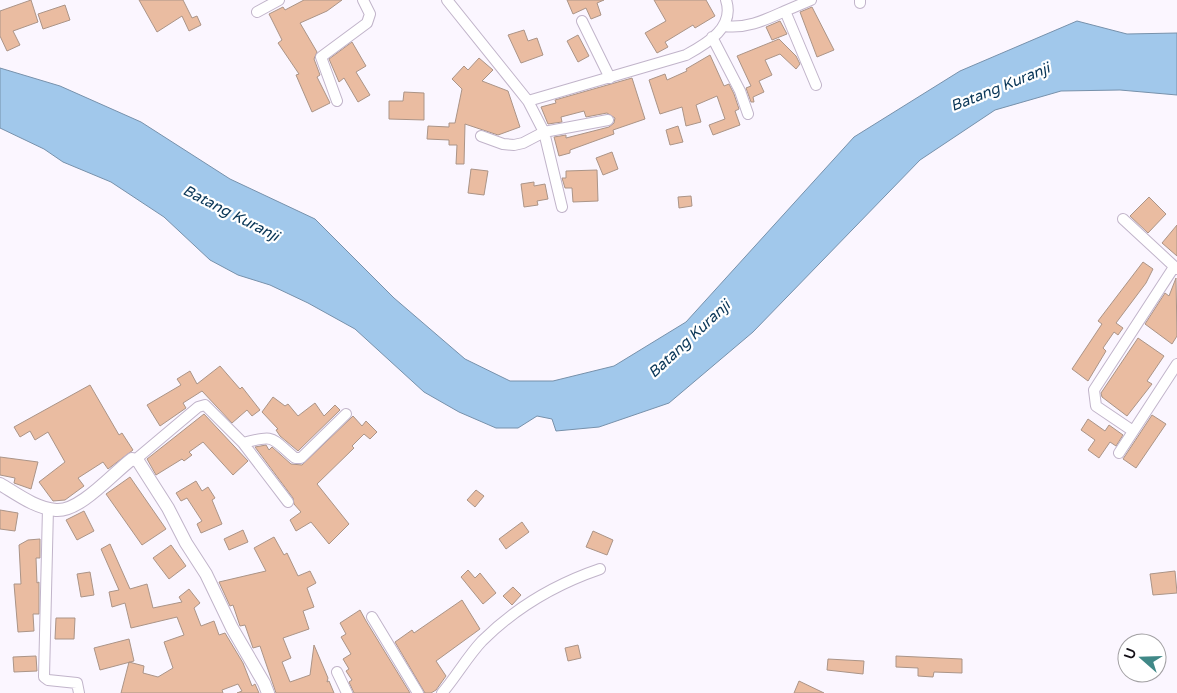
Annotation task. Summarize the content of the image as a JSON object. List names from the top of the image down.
{
  "water": ["Batang Kuranji"],
  "north": "left"
}
